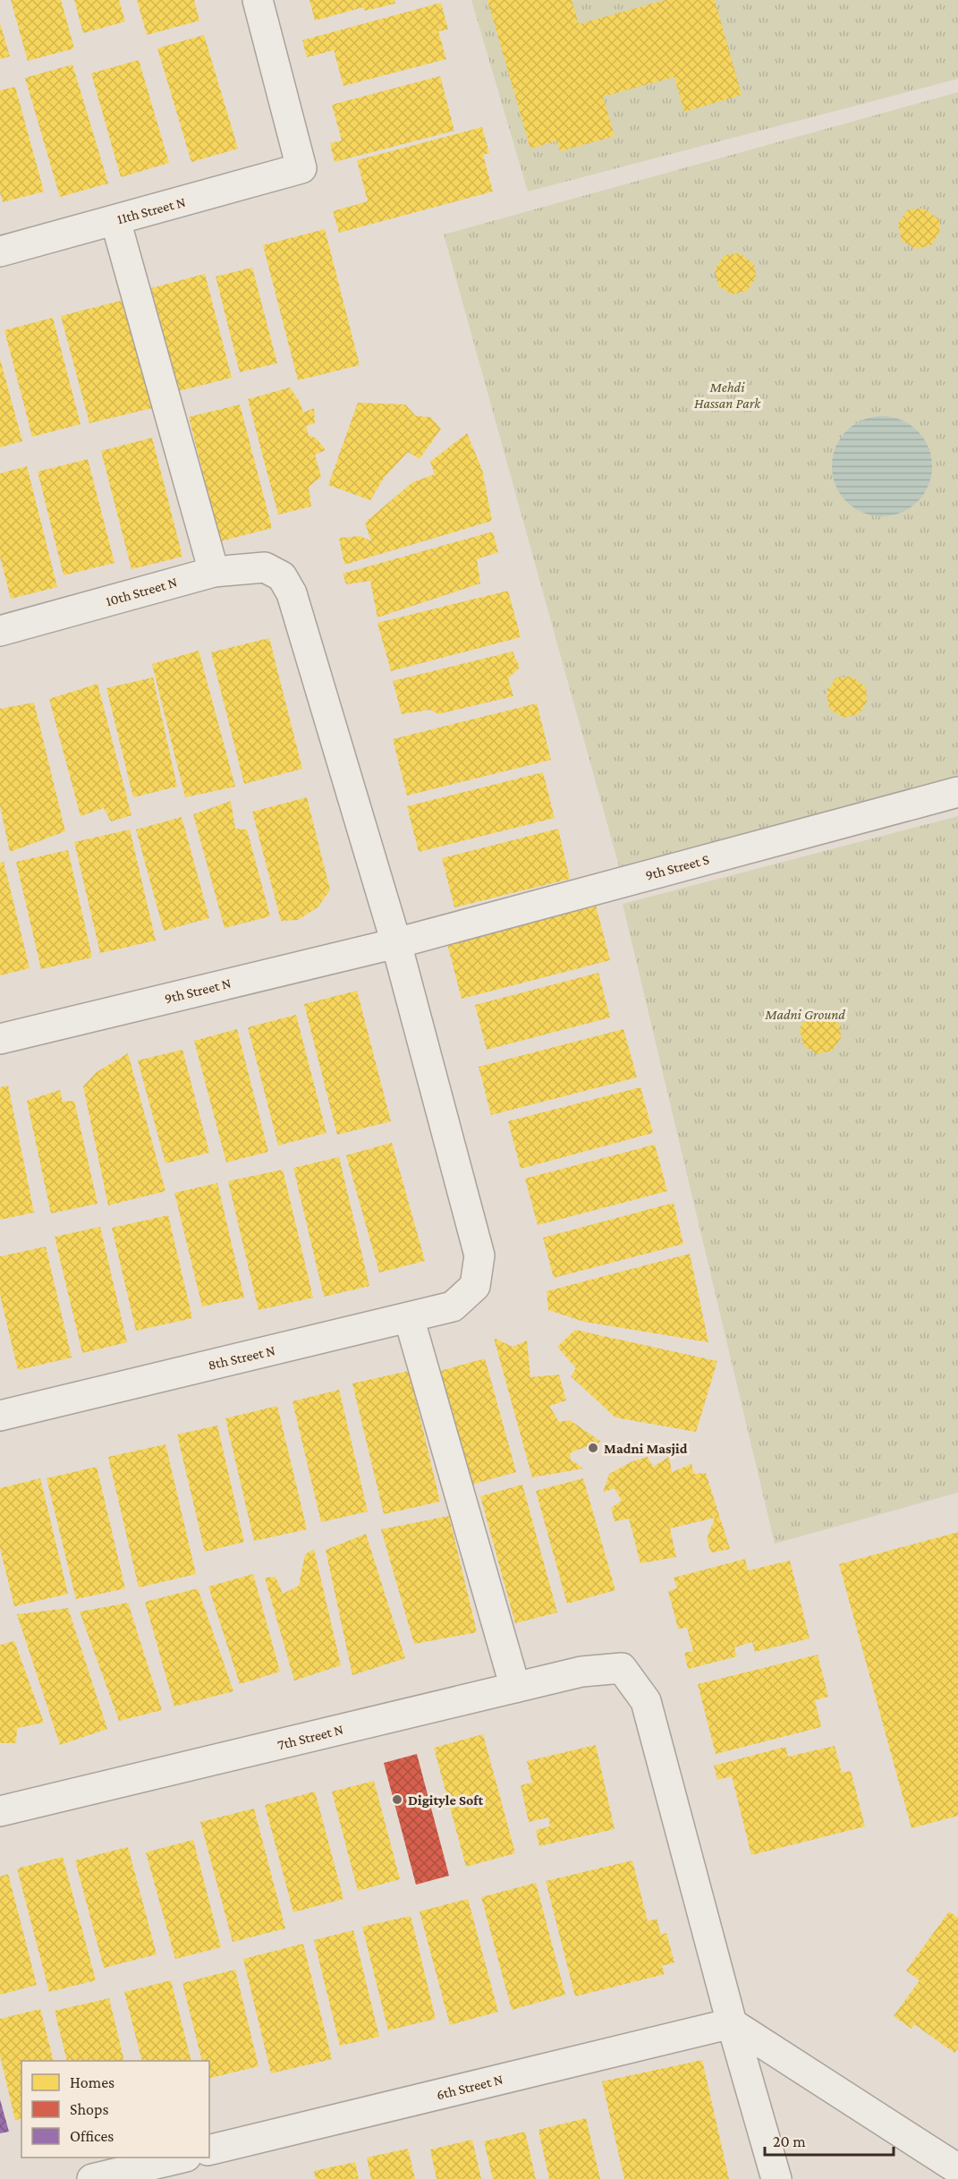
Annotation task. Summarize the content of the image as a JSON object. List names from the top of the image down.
{
  "streets": {
    "street": [
      "11th Street N",
      "10th Street N",
      "9th Street S",
      "9th Street N",
      "8th Street N",
      "7th Street N",
      "6th Street N"
    ]
  },
  "crossings": [
    ["10th Street N", "9th Street S"],
    ["10th Street N", "9th Street N"],
    ["10th Street N", "8th Street N"],
    ["9th Street S", "9th Street N"],
    ["9th Street S", "8th Street N"],
    ["9th Street N", "8th Street N"],
    ["7th Street N", "6th Street N"]
  ],
  "parks": ["Mehdi Hassan Park", "Madni Ground"],
  "places": ["Madni Masjid", "Digityle Soft"],
  "legend": ["Homes", "Shops", "Offices"],
  "scale_bar": "20 m"
}
